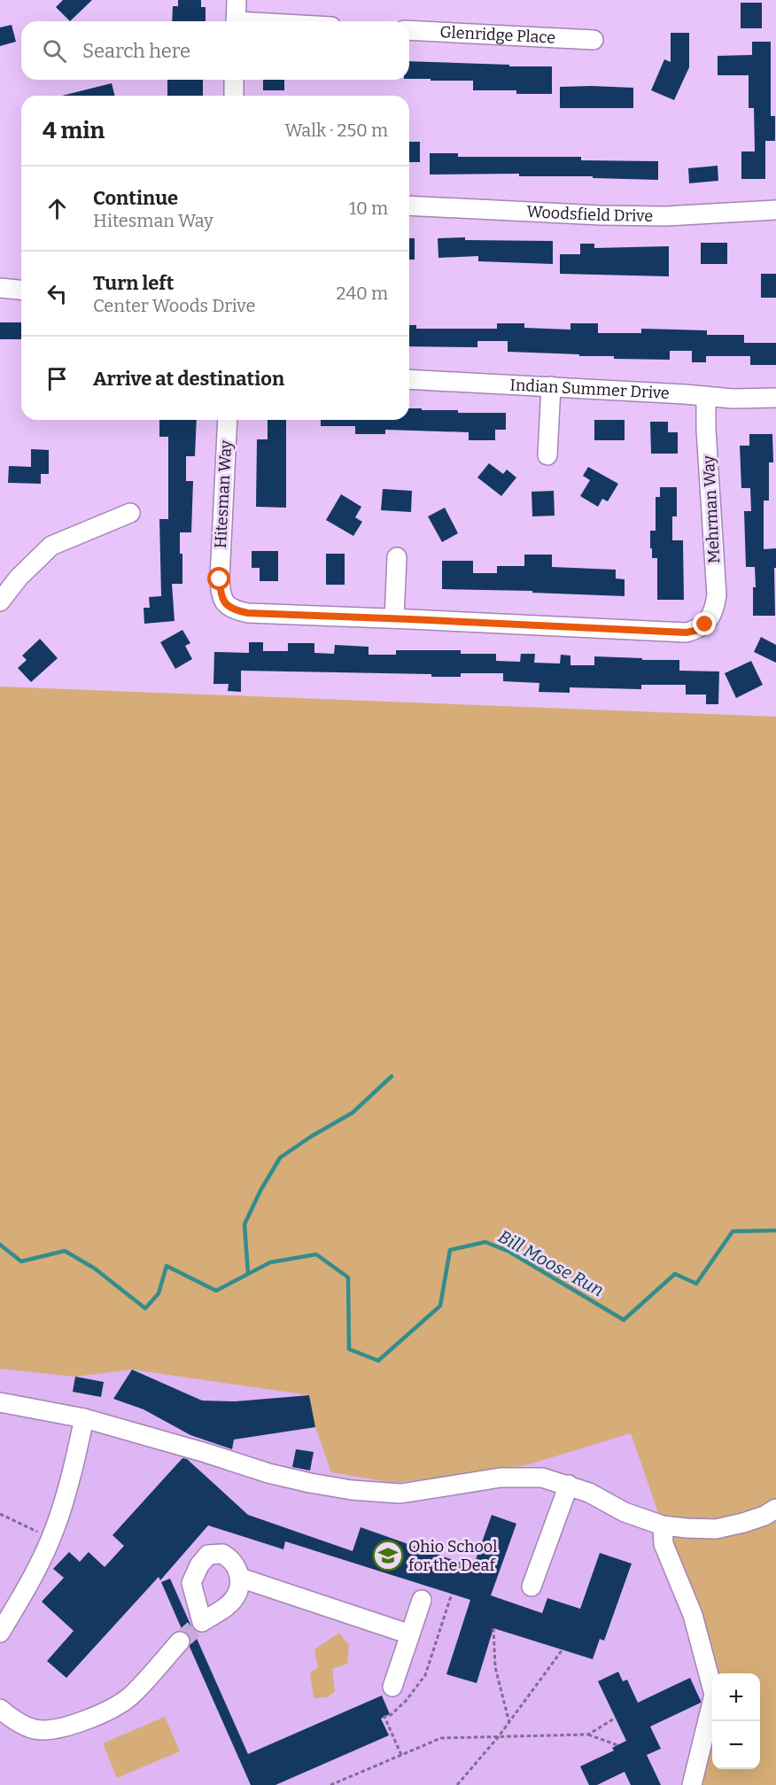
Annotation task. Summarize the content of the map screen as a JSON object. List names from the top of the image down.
{
  "streets": {
    "street": [
      "Glenridge Place",
      "Woodsfield Drive",
      "Indian Summer Drive",
      "Hitesman Way",
      "Mehrman Way"
    ]
  },
  "crossings": [
    ["Indian Summer Drive", "Mehrman Way"],
    ["Hitesman Way", "Mehrman Way"]
  ],
  "water": ["Bill Moose Run"],
  "places": {
    "school or university": ["Ohio School for the Deaf"]
  },
  "page": {
    "search": "Search here",
    "heading": ["4 min", "Walk · 250 m"],
    "list": [
      ["Continue", "Hitesman Way", "10 m"],
      ["Turn left", "Center Woods Drive", "240 m"],
      "Arrive at destination"
    ],
    "map_buttons": ["+", "−"]
  }
}
